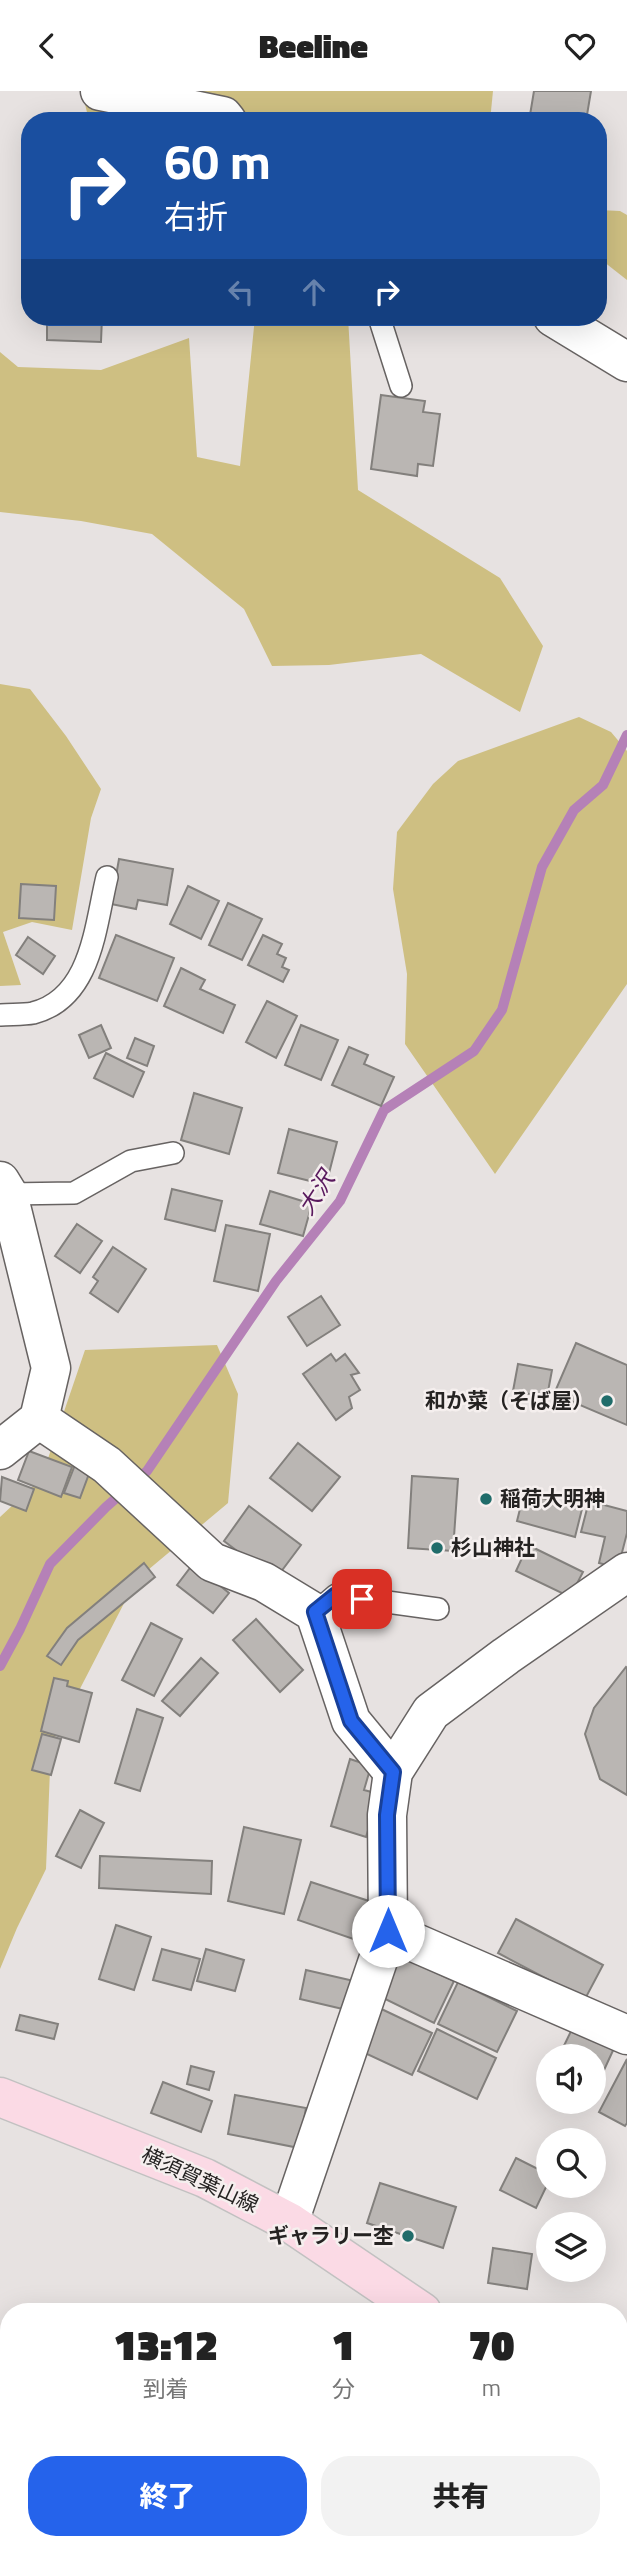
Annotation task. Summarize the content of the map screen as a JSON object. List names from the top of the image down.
{
  "streets": {
    "main road": ["横須賀葉山線"]
  },
  "water": ["大沢"],
  "places": [
    "和か菜（そば屋）",
    "稲荷大明神",
    "杉山神社",
    "ギャラリー杢"
  ],
  "page": {
    "header": "Beeline",
    "turn": ["60 m", "右折"],
    "eta": [
      "13:12",
      "到着",
      "1",
      "分",
      "70",
      "m"
    ],
    "buttons": ["終了", "共有"]
  }
}
